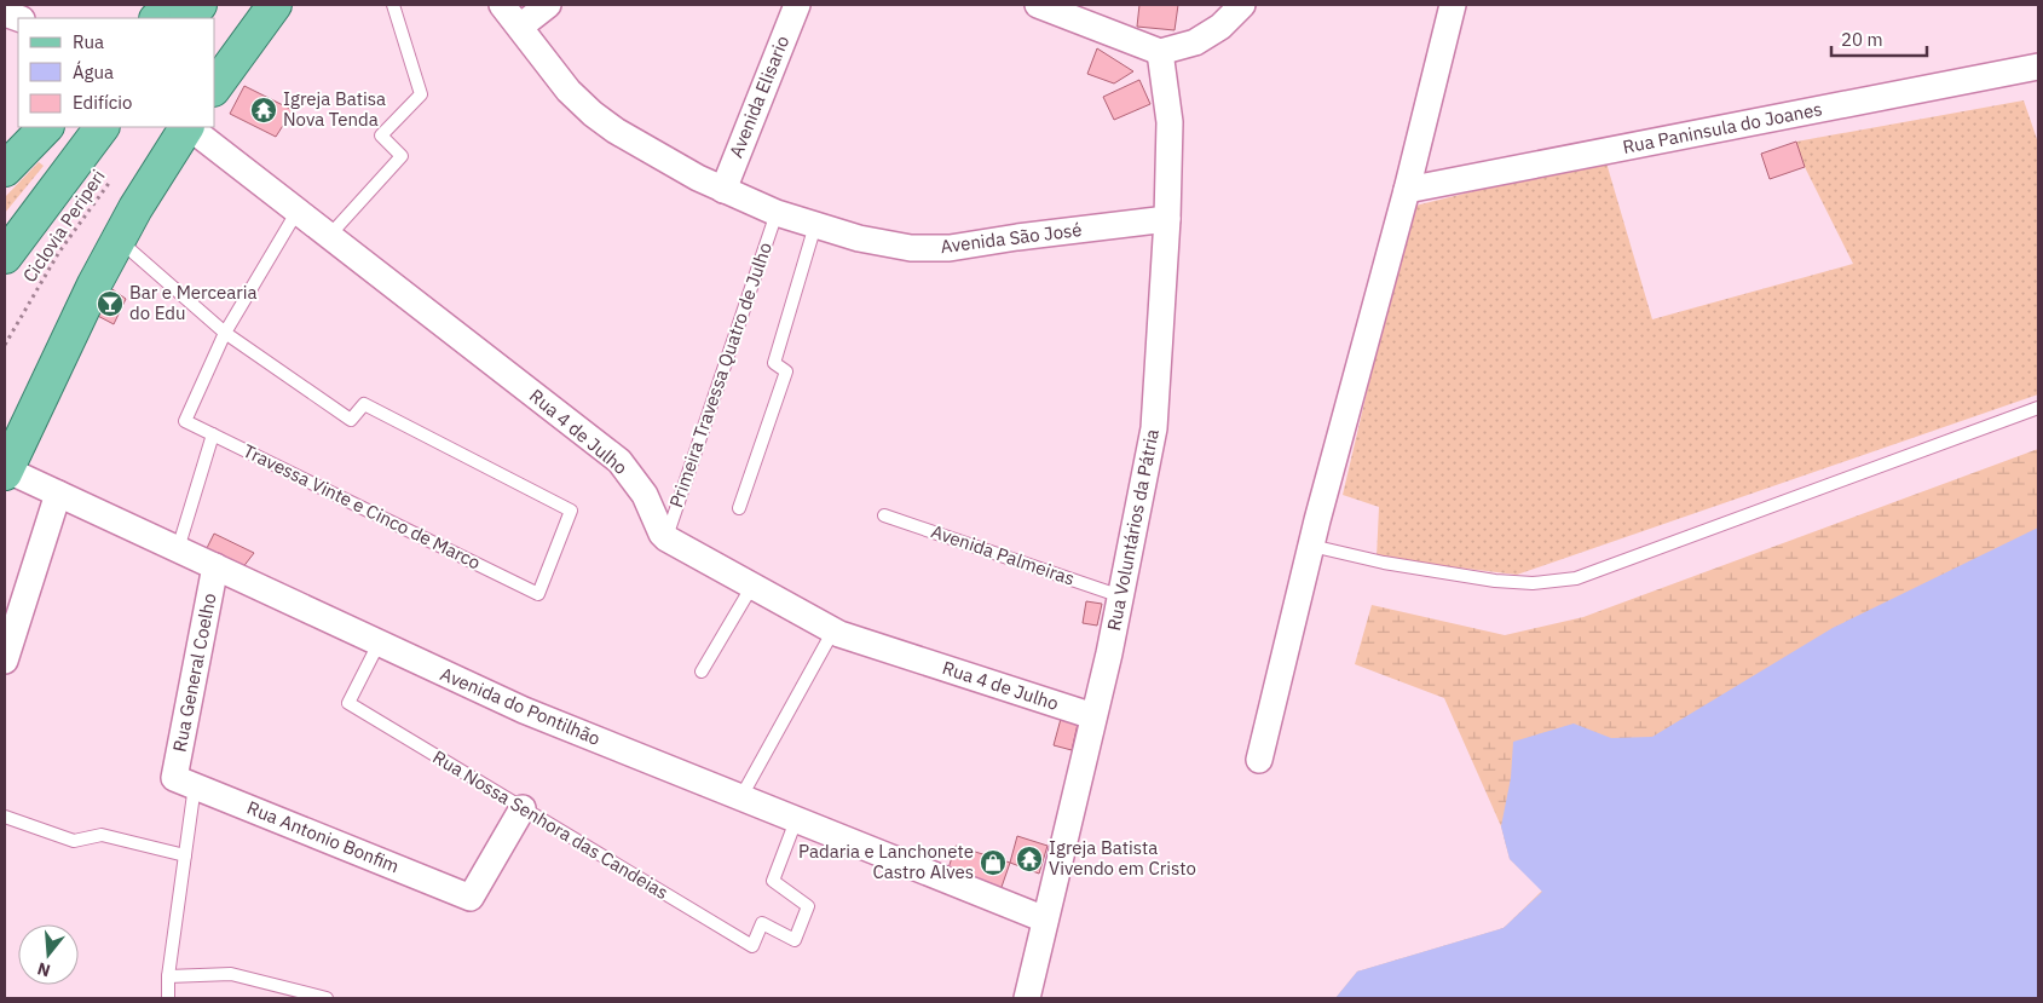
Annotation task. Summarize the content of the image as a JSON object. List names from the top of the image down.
{
  "streets": {
    "street": [
      "Avenida Elisario",
      "Rua Paninsula do Joanes",
      "Avenida São José",
      "Rua 4 de Julho",
      "Rua Voluntários da Pátria",
      "Rua General Coelho",
      "Avenida do Pontilhão",
      "Rua Antonio Bonfim"
    ],
    "lane": [
      "Primeira Travessa Quatro de Julho",
      "Travessa Vinte e Cinco de Marco",
      "Avenida Palmeiras",
      "Rua Nossa Senhora das Candeias"
    ],
    "path": ["Ciclovia Periperi"]
  },
  "crossings": [
    ["Avenida Elisario", "Avenida São José"],
    ["Avenida São José", "Primeira Travessa Quatro de Julho"],
    ["Avenida São José", "Rua Voluntários da Pátria"],
    ["Primeira Travessa Quatro de Julho", "Rua 4 de Julho"],
    ["Rua 4 de Julho", "Rua Voluntários da Pátria"],
    ["Rua Voluntários da Pátria", "Avenida Palmeiras"],
    ["Rua Voluntários da Pátria", "Avenida do Pontilhão"],
    ["Rua General Coelho", "Avenida do Pontilhão"],
    ["Rua General Coelho", "Rua Antonio Bonfim"],
    ["Avenida do Pontilhão", "Rua Nossa Senhora das Candeias"],
    ["Rua Nossa Senhora das Candeias", "Rua Antonio Bonfim"]
  ],
  "places": {
    "temple": ["Igreja Batisa Nova Tenda", "Igreja Batista Vivendo em Cristo"],
    "bar": ["Bar e Mercearia do Edu"],
    "shop": ["Padaria e Lanchonete Castro Alves"]
  },
  "legend": ["Rua", "Água", "Edifício"],
  "scale_bar": "20 m",
  "north": "bottom"
}
